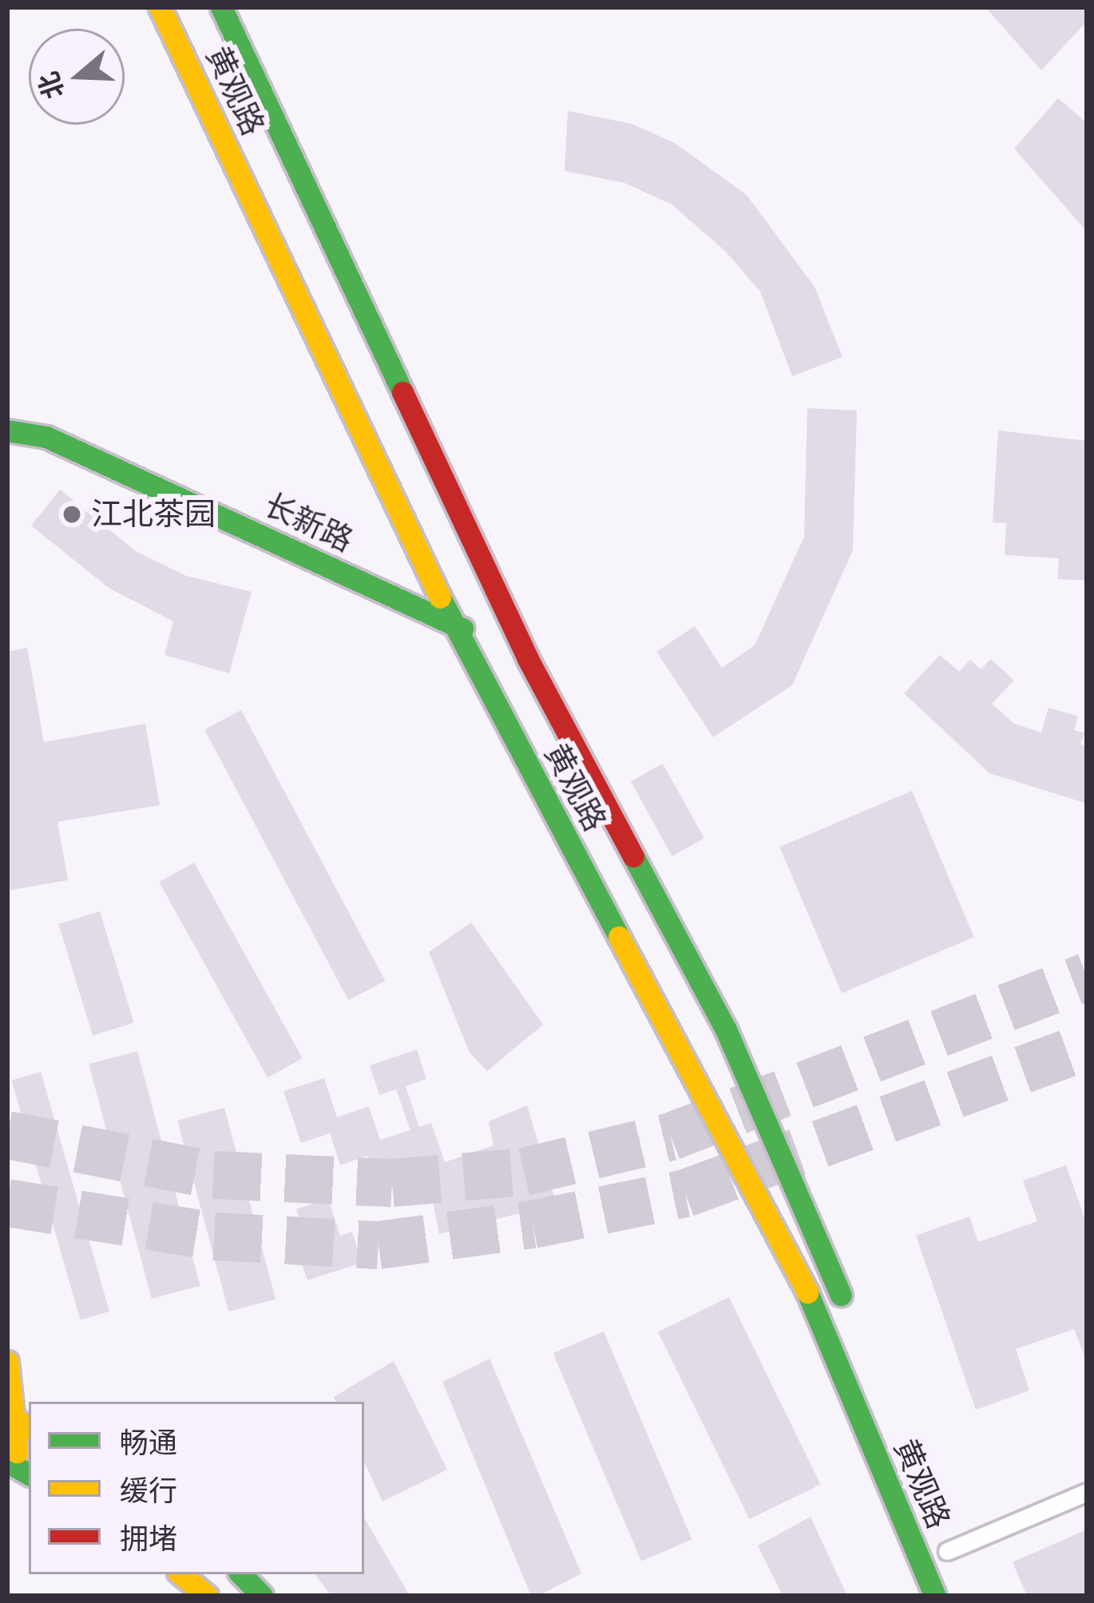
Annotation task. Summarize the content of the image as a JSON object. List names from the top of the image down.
{
  "streets": {
    "main road": ["黄观路", "长新路"]
  },
  "crossings": [
    ["黄观路", "长新路"]
  ],
  "places": ["江北茶园"],
  "legend": ["畅通", "缓行", "拥堵"],
  "north": "left"
}
